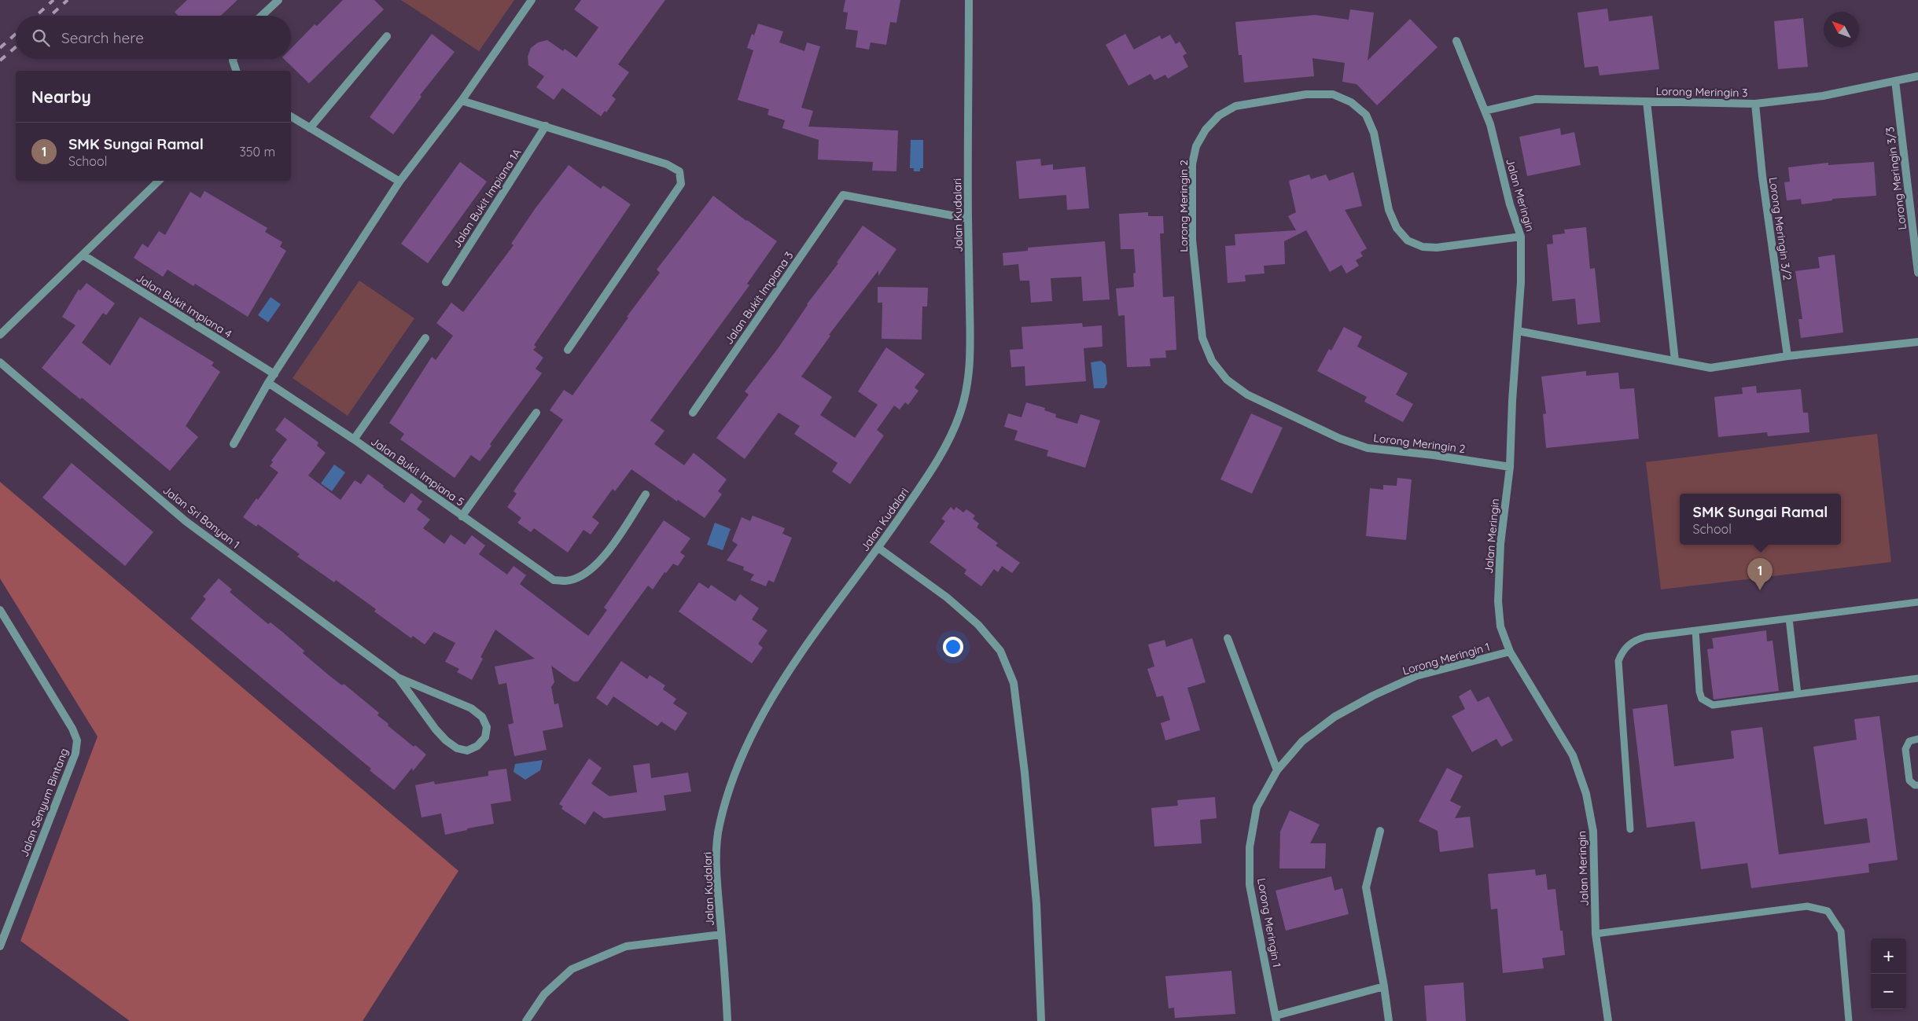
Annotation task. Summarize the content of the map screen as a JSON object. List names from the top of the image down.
{
  "streets": {
    "street": [
      "Lorong Meringin 3",
      "Lorong Meringin 3/3",
      "Jalan Meringin",
      "Jalan Bukit Impiana 1A",
      "Lorong Meringin 2",
      "Jalan Kudalari",
      "Lorong Meringin 3/2",
      "Jalan Bukit Impiana 3",
      "Jalan Bukit Impiana 4",
      "Jalan Bukit Impiana 5",
      "Jalan Sri Banyan 1",
      "Lorong Meringin 1",
      "Jalan Senyum Bintang"
    ]
  },
  "crossings": [
    ["Lorong Meringin 3", "Lorong Meringin 3/3"],
    ["Lorong Meringin 3", "Jalan Meringin"],
    ["Lorong Meringin 3", "Lorong Meringin 3/2"],
    ["Jalan Meringin", "Lorong Meringin 2"],
    ["Jalan Meringin", "Lorong Meringin 1"],
    ["Jalan Kudalari", "Jalan Bukit Impiana 3"]
  ],
  "north": "top left",
  "page": {
    "search": "Search here",
    "heading": "Nearby",
    "list": [
      {
        "mark": "1",
        "name": "SMK Sungai Ramal",
        "note": "School",
        "value": "350 m"
      }
    ],
    "popup": ["SMK Sungai Ramal", "School"],
    "pins": "1",
    "map_buttons": ["+", "−"]
  }
}
